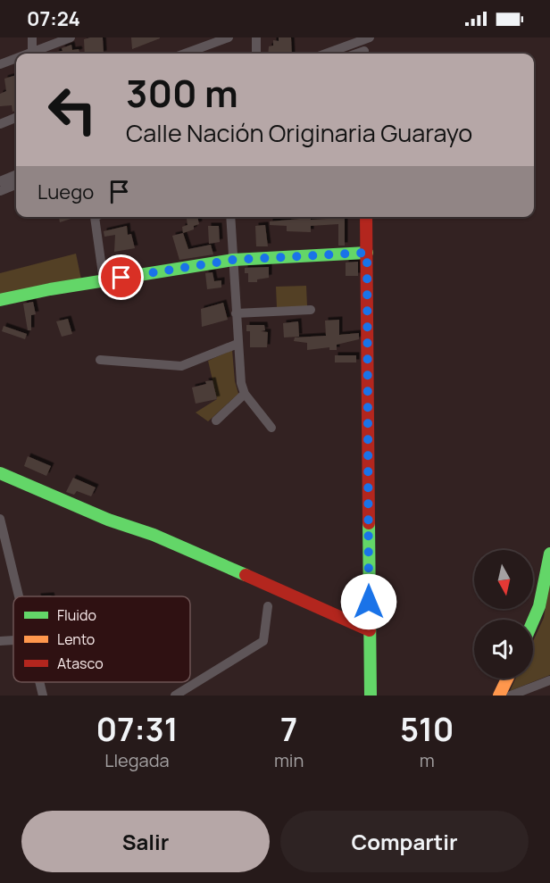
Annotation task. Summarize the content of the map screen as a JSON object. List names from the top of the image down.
{
  "legend": ["Fluido", "Lento", "Atasco"],
  "north": "bottom",
  "page": {
    "status": "07:24",
    "turn": ["300 m", "Calle Nación Originaria Guarayo"],
    "then": "Luego",
    "eta": [
      "07:31",
      "Llegada",
      "7",
      "min",
      "510",
      "m"
    ],
    "buttons": ["Salir", "Compartir"]
  }
}
